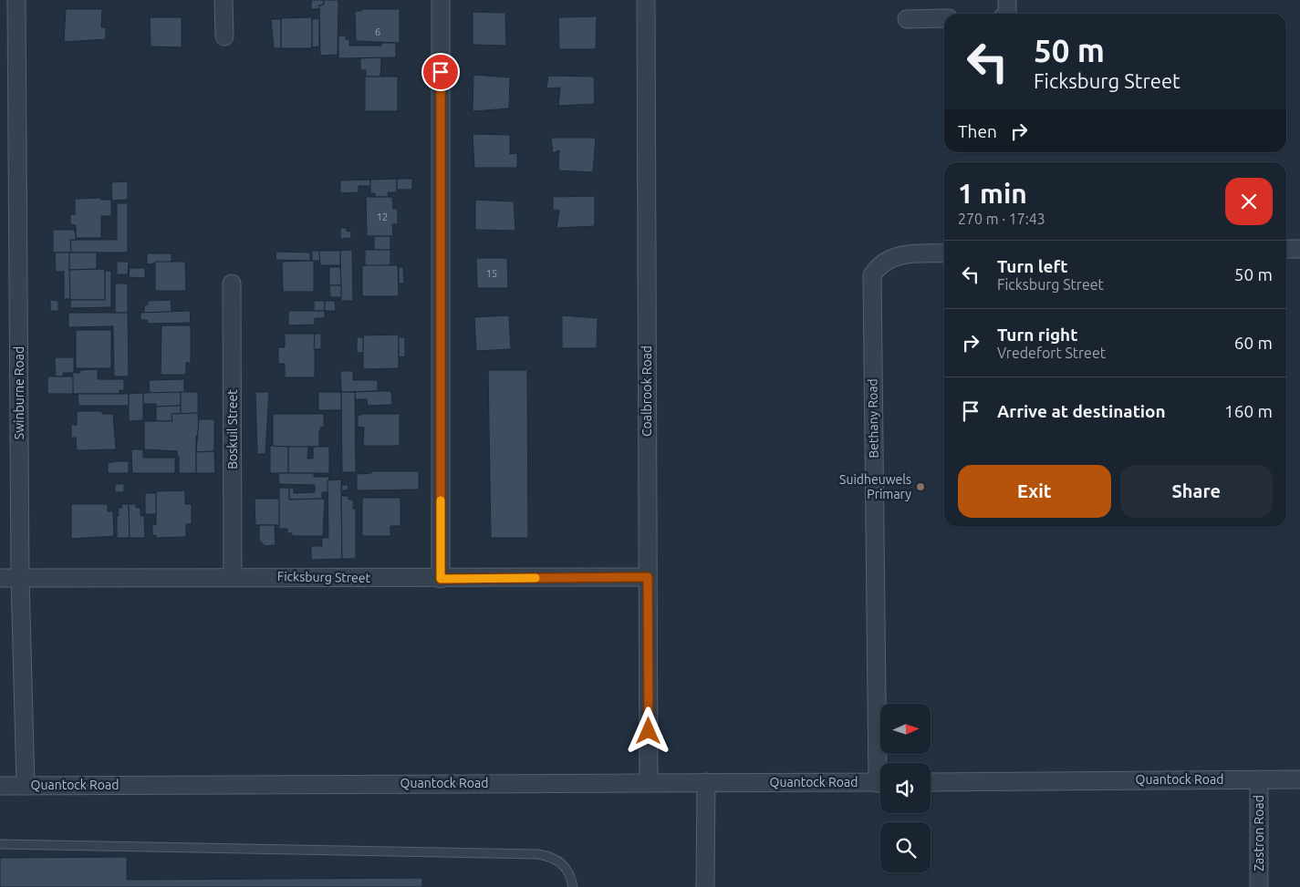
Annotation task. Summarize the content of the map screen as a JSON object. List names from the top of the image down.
{
  "streets": {
    "street": [
      "Coalbrook Road",
      "Swinburne Road",
      "Bethany Road",
      "Boskuil Street",
      "Ficksburg Street",
      "Quantock Road",
      "Zastron Road"
    ]
  },
  "crossings": [
    ["Coalbrook Road", "Ficksburg Street"],
    ["Coalbrook Road", "Quantock Road"],
    ["Swinburne Road", "Ficksburg Street"],
    ["Swinburne Road", "Quantock Road"],
    ["Boskuil Street", "Ficksburg Street"],
    ["Quantock Road", "Zastron Road"]
  ],
  "places": ["Suidheuwels Primary"],
  "house_numbers": ["6", "12", "15"],
  "north": "right",
  "page": {
    "turn": ["50 m", "Ficksburg Street"],
    "then": "Then",
    "heading": ["1 min", "270 m · 17:43"],
    "list": [
      {
        "name": "Turn left",
        "note": "Ficksburg Street",
        "value": "50 m"
      },
      {
        "name": "Turn right",
        "note": "Vredefort Street",
        "value": "60 m"
      },
      {
        "name": "Arrive at destination",
        "value": "160 m"
      }
    ],
    "buttons": ["Exit", "Share"]
  }
}
